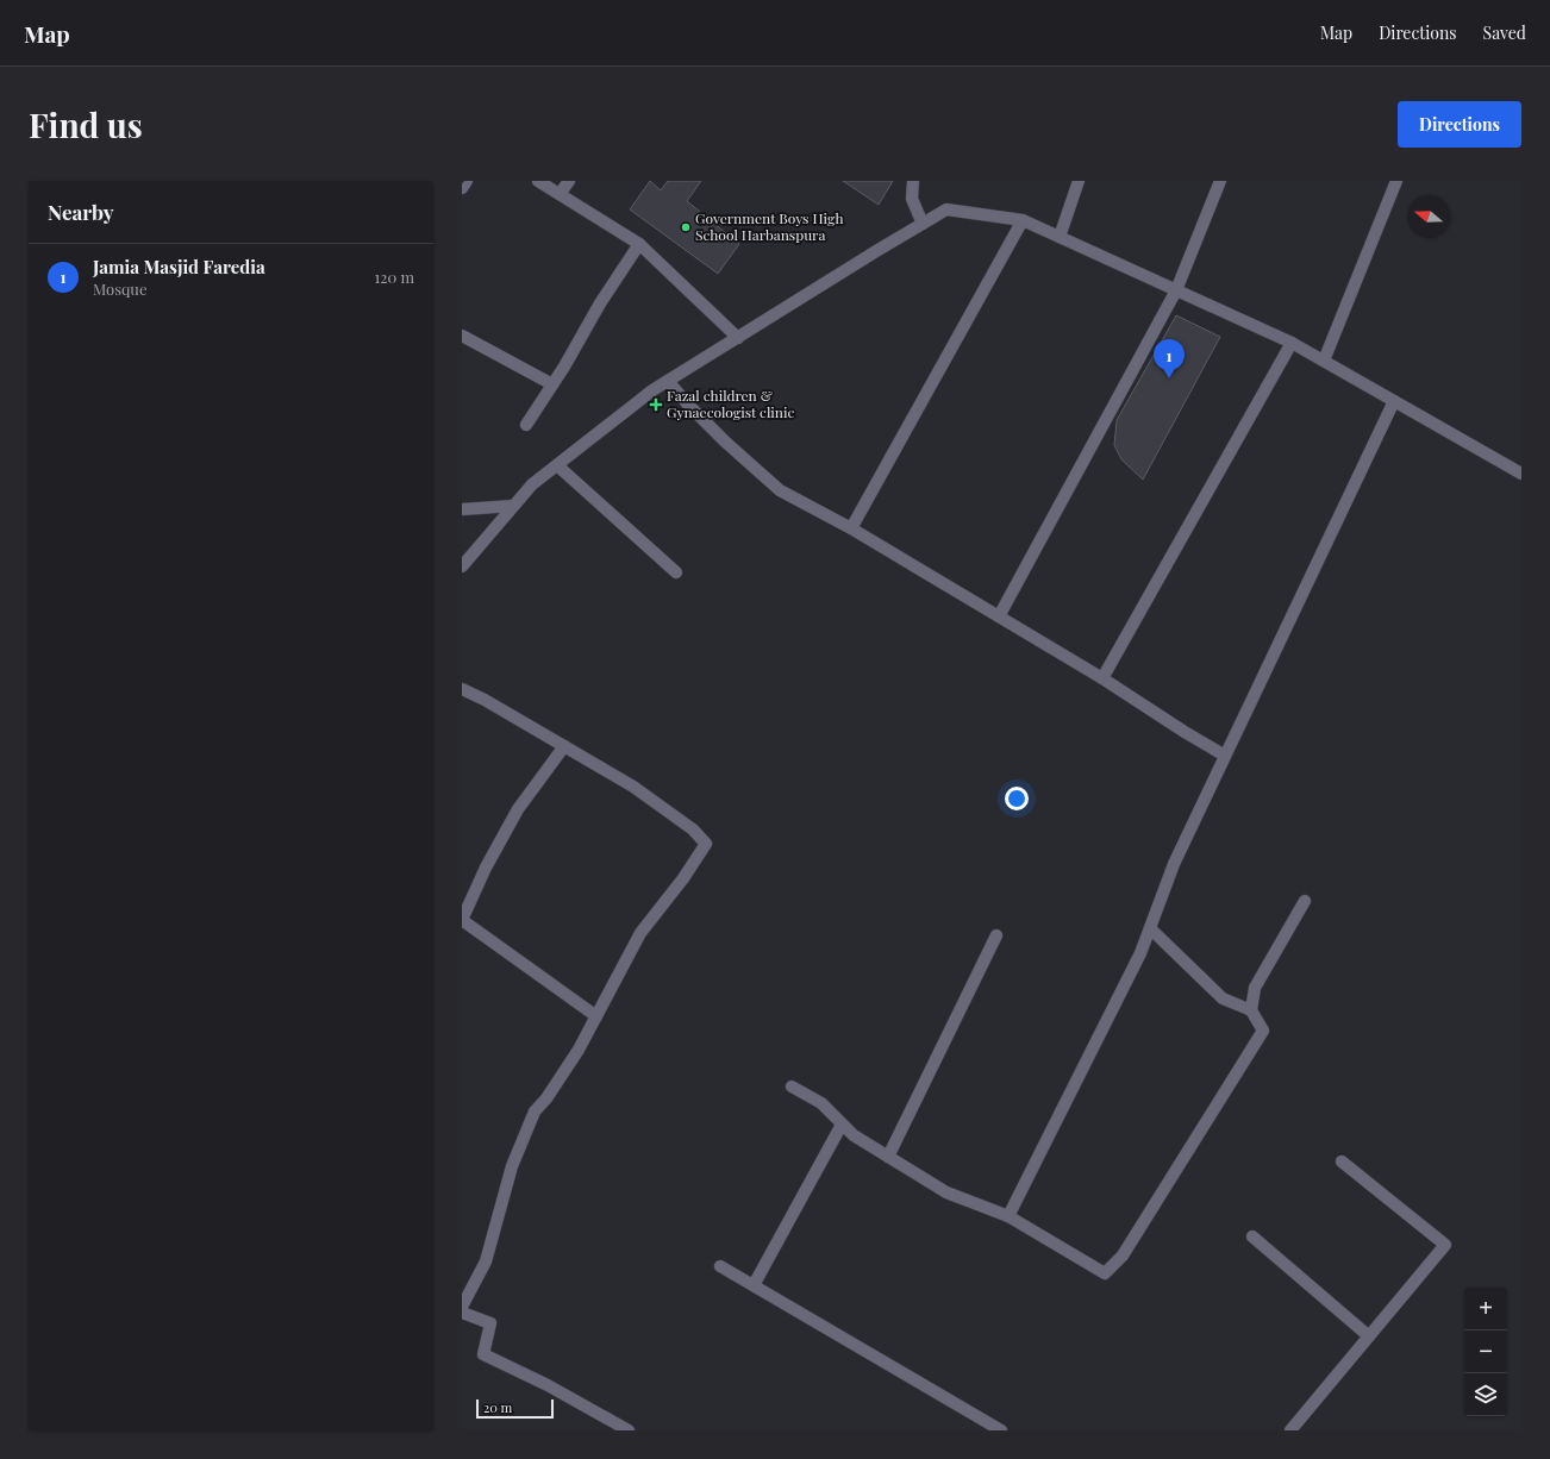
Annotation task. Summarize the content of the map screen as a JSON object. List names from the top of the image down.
{
  "places": {
    "other": ["Government Boys High School Harbanspura"],
    "health": ["Fazal children & Gynaecologist clinic"]
  },
  "scale_bar": "20 m",
  "north": "left",
  "page": {
    "header": "Map",
    "nav": ["Map", "Directions", "Saved"],
    "buttons": "Directions",
    "title": "Find us",
    "heading": "Nearby",
    "list": [
      {
        "mark": "1",
        "name": "Jamia Masjid Faredia",
        "note": "Mosque",
        "value": "120 m"
      }
    ],
    "pins": "1",
    "map_buttons": ["+", "−"],
    "scale": "20 m"
  }
}
